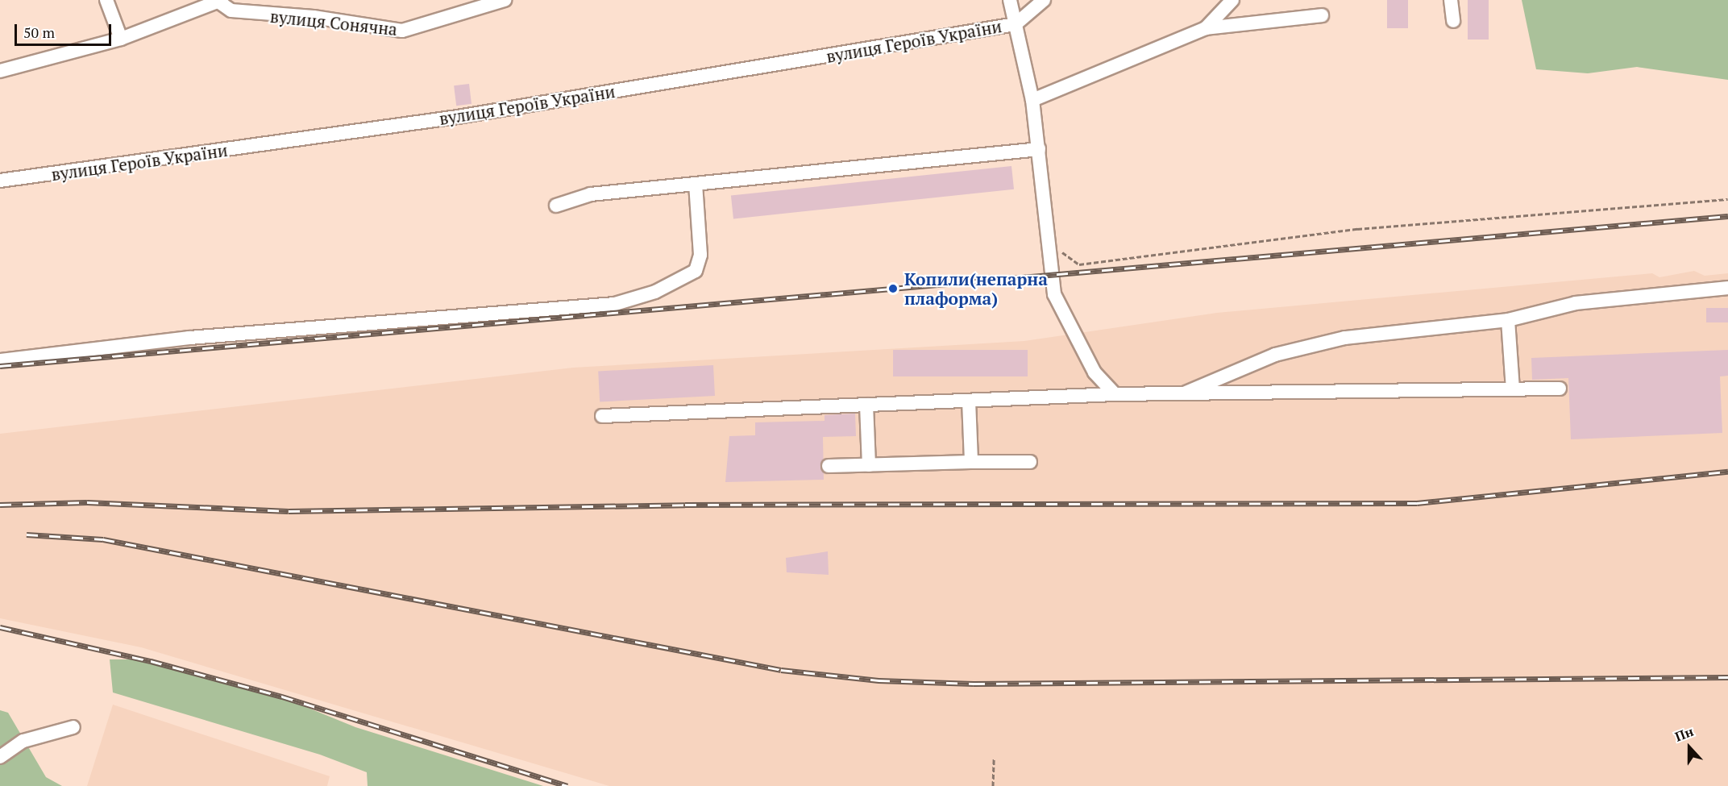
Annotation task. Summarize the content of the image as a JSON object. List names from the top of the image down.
{
  "streets": {
    "street": ["вулиця Сонячна", "вулиця Героїв України"]
  },
  "places": ["Копили(непарна плаформа)"],
  "scale_bar": "50 m",
  "north": "top"
}
